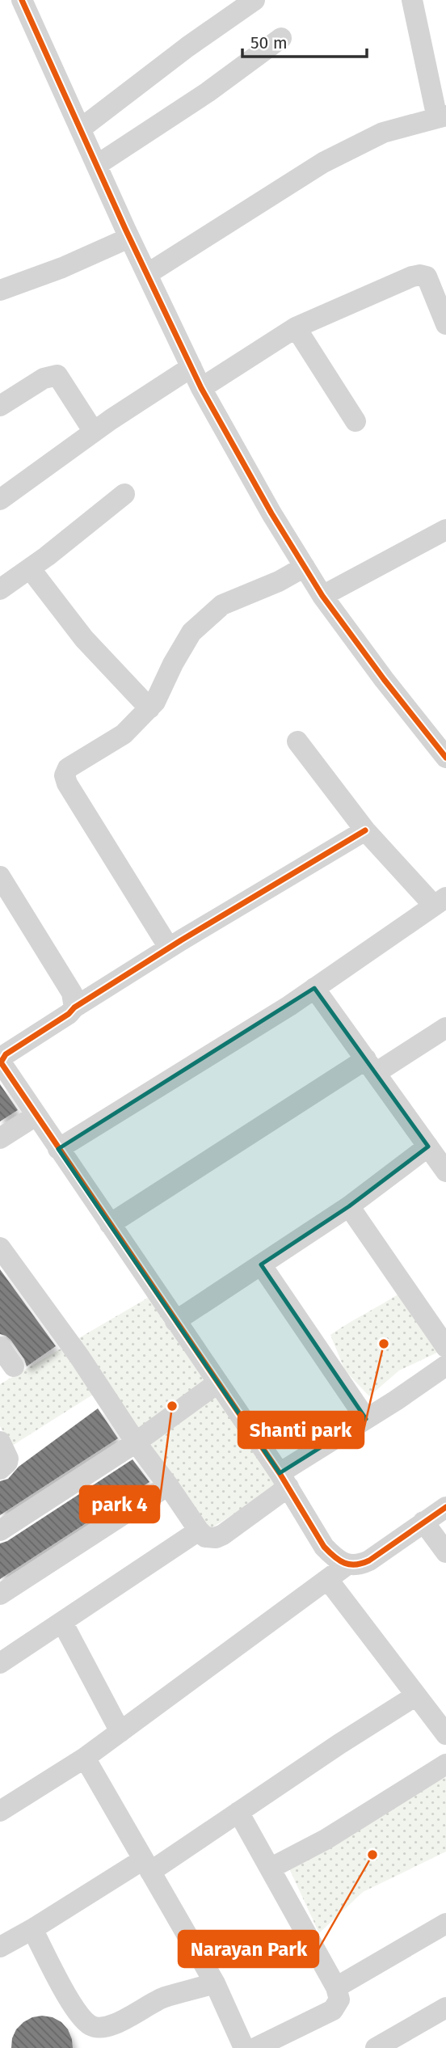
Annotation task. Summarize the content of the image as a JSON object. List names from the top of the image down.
{
  "places": ["Shanti park", "park 4", "Narayan Park"],
  "scale_bar": "50 m"
}
